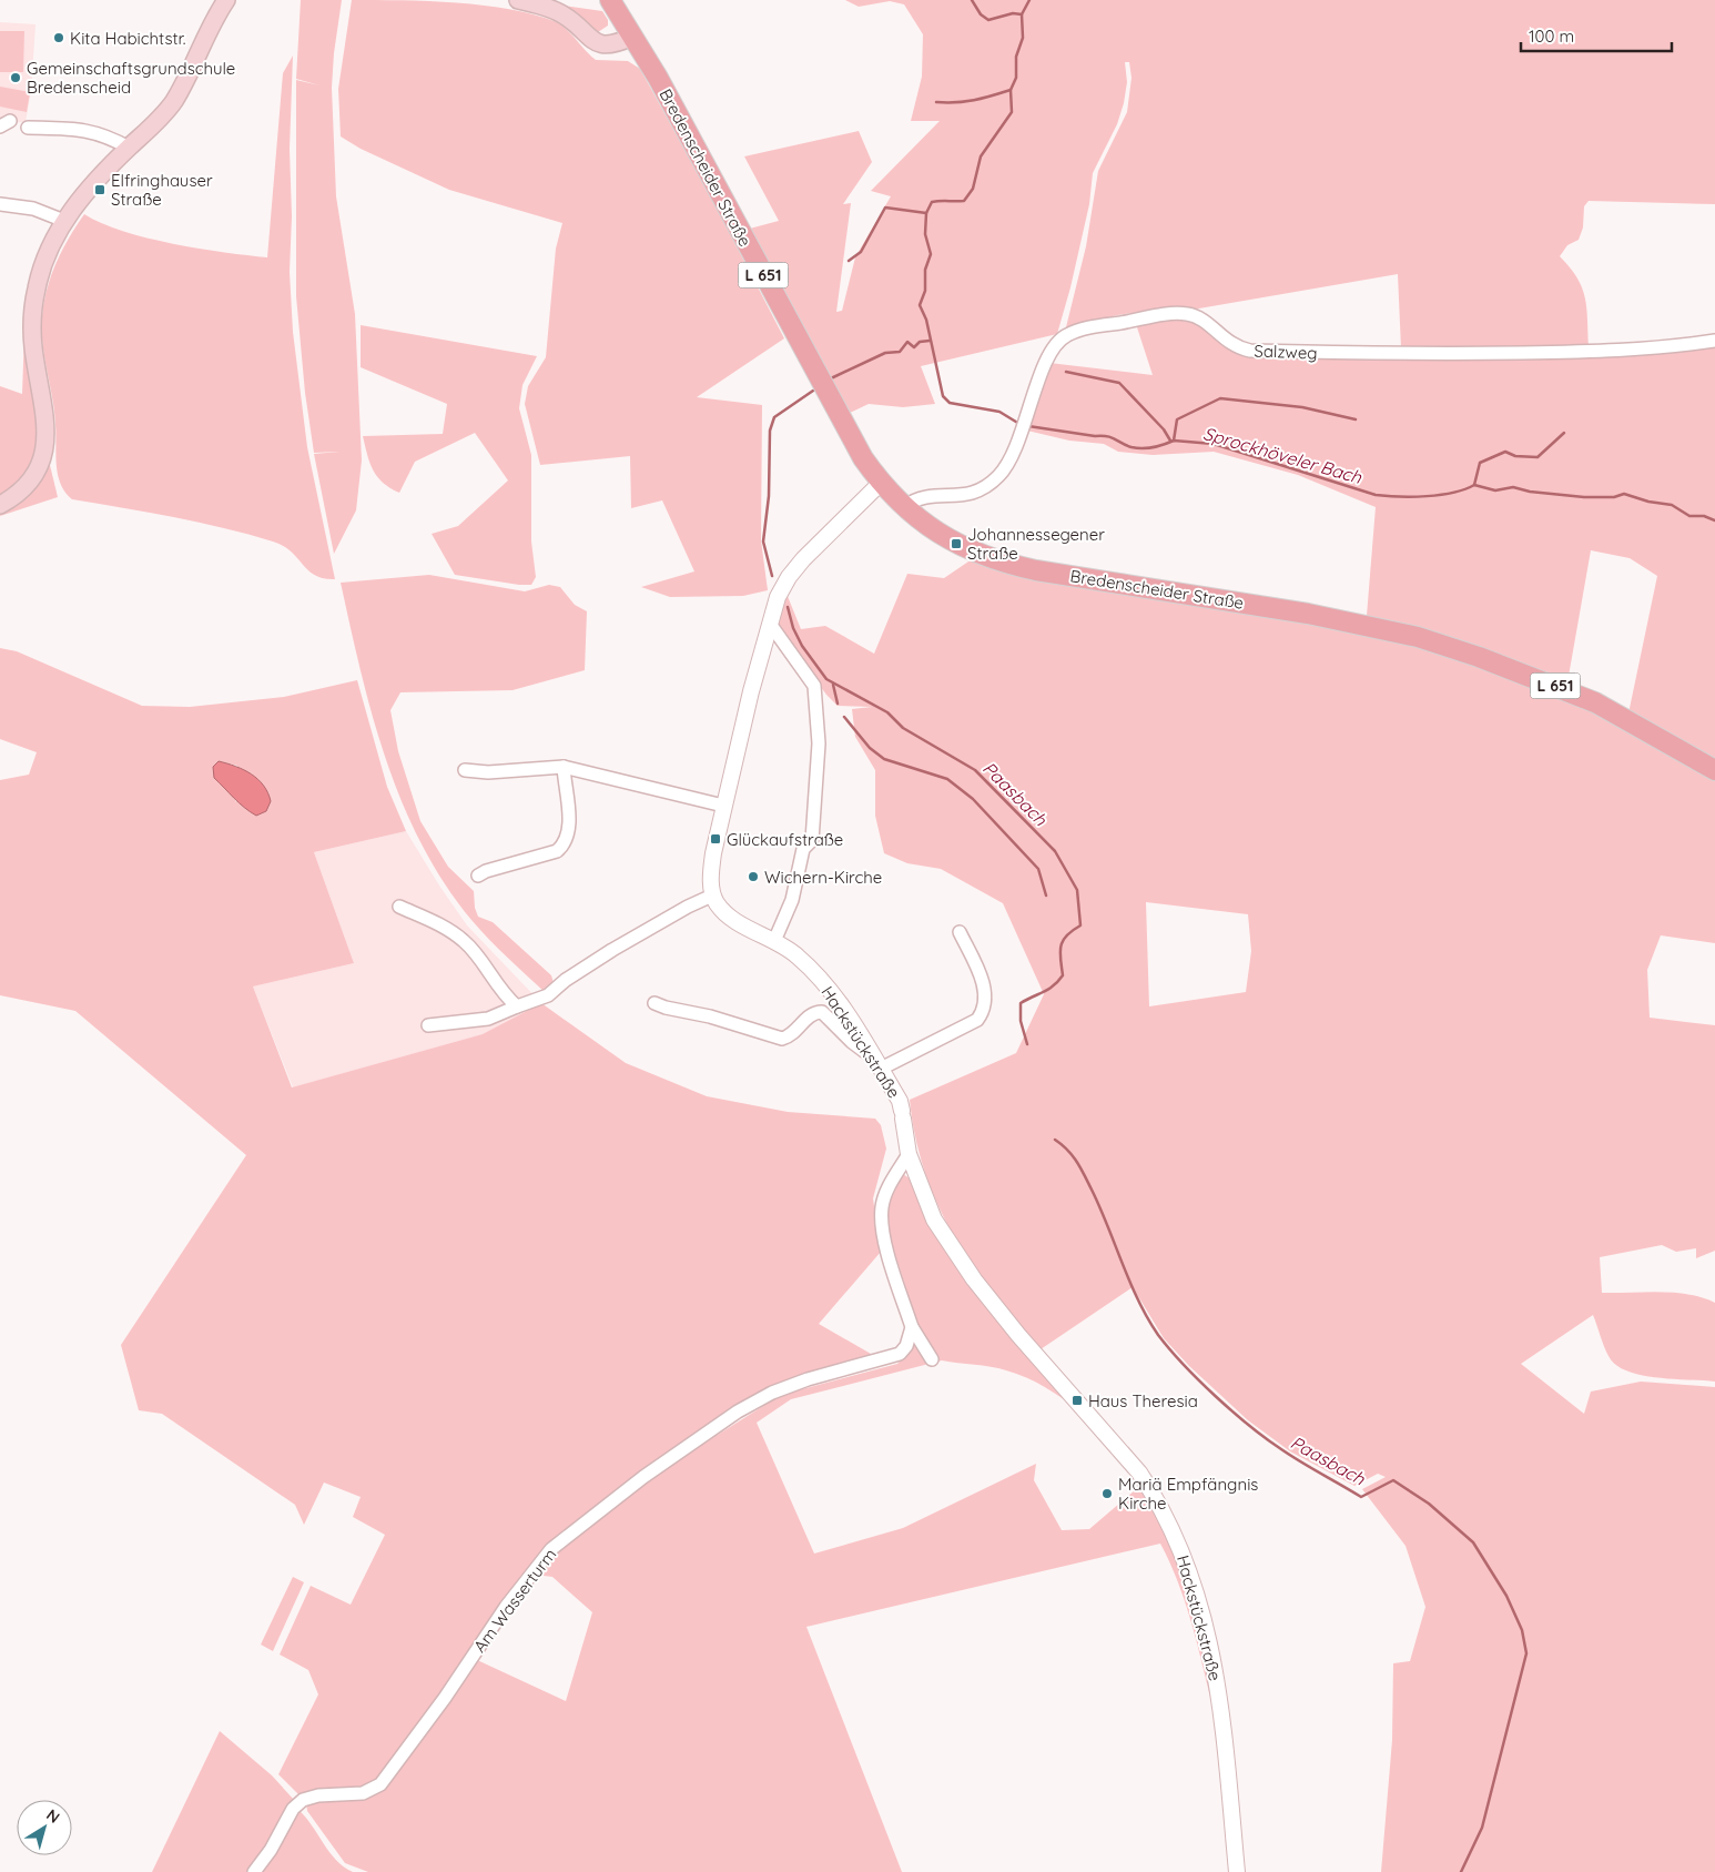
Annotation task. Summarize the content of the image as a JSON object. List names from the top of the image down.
{
  "streets": {
    "main road": ["Bredenscheider Straße", "L 651"],
    "street": ["Salzweg", "Hackstückstraße", "Am Wasserturm"]
  },
  "crossings": [
    ["Bredenscheider Straße", "Salzweg"]
  ],
  "water": ["Sprockhöveler Bach", "Paasbach"],
  "places": {
    "other": [
      "Kita Habichtstr.",
      "Gemeinschaftsgrundschule Bredenscheid",
      "Wichern-Kirche",
      "Mariä Empfängnis Kirche"
    ],
    "transit": [
      "Elfringhauser Straße",
      "Johannessegener Straße",
      "Glückaufstraße",
      "Haus Theresia"
    ]
  },
  "scale_bar": "100 m",
  "north": "top right"
}
